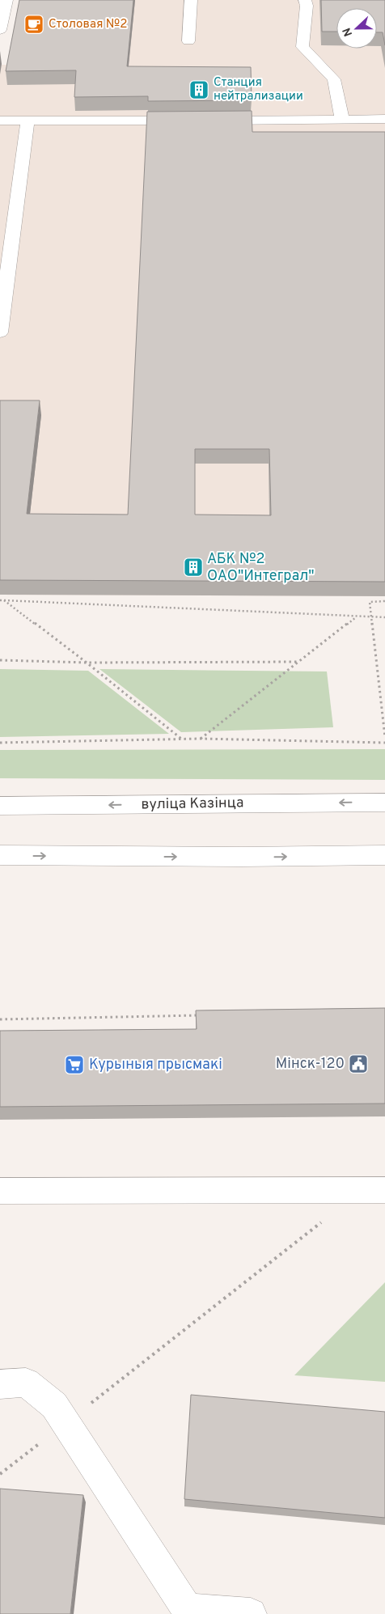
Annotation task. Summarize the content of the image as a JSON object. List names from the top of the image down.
{
  "streets": {
    "main road": ["вуліца Казінца"]
  },
  "places": {
    "cafe": ["Столовая №2"],
    "building": ["Станция нейтрализации", "АБК №2 ОАО\"Интеграл\""],
    "public building": ["Мінск-120"],
    "supermarket": ["Курыныя прысмакі"]
  },
  "north": "left"
}
